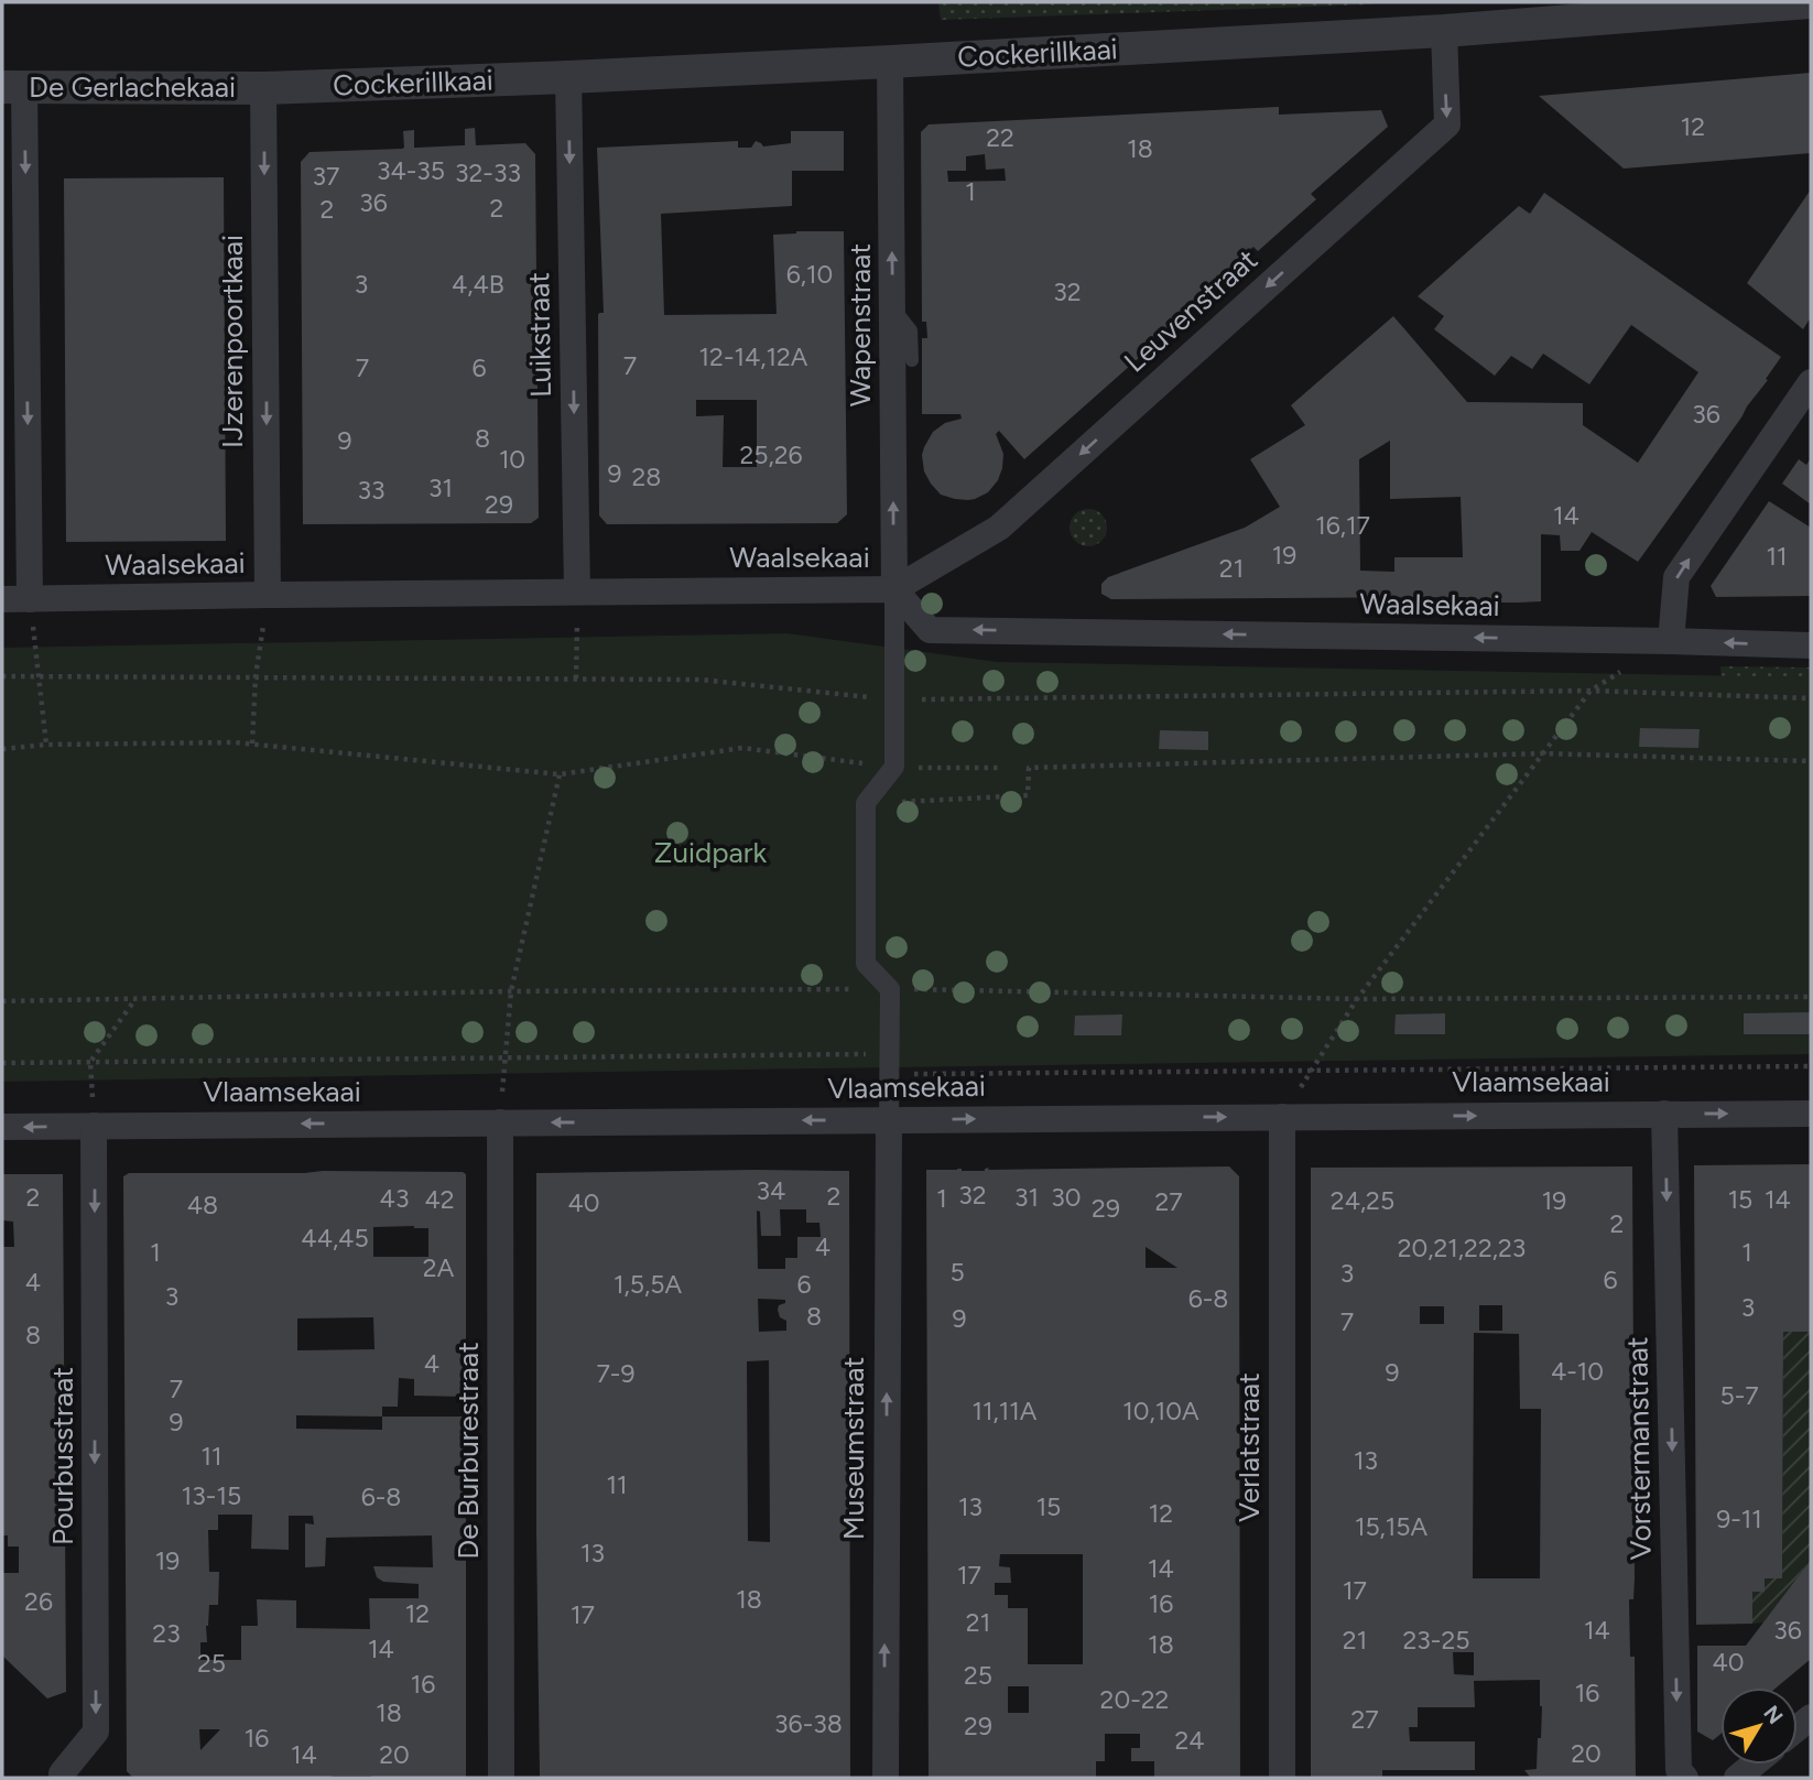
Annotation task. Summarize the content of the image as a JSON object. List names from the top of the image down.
{
  "streets": {
    "street": [
      "Cockerillkaai",
      "De Gerlachekaai",
      "Leuvenstraat",
      "Wapenstraat",
      "Luikstraat",
      "IJzerenpoortkaai",
      "Waalsekaai",
      "Vlaamsekaai",
      "Verlatstraat",
      "Museumstraat",
      "Vorstermanstraat",
      "De Burburestraat",
      "Pourbusstraat"
    ]
  },
  "crossings": [
    ["Cockerillkaai", "De Gerlachekaai"],
    ["Cockerillkaai", "Leuvenstraat"],
    ["Cockerillkaai", "Wapenstraat"],
    ["Cockerillkaai", "Luikstraat"],
    ["Cockerillkaai", "IJzerenpoortkaai"],
    ["De Gerlachekaai", "IJzerenpoortkaai"],
    ["Leuvenstraat", "Wapenstraat"],
    ["Leuvenstraat", "Waalsekaai"],
    ["Wapenstraat", "Waalsekaai"],
    ["Luikstraat", "Waalsekaai"],
    ["IJzerenpoortkaai", "Waalsekaai"],
    ["Vlaamsekaai", "Verlatstraat"],
    ["Vlaamsekaai", "Museumstraat"],
    ["Vlaamsekaai", "Vorstermanstraat"],
    ["Vlaamsekaai", "De Burburestraat"],
    ["Vlaamsekaai", "Pourbusstraat"]
  ],
  "one_way": [
    "Leuvenstraat",
    "Wapenstraat",
    "Luikstraat",
    "Waalsekaai",
    "Museumstraat",
    "Vorstermanstraat",
    "Pourbusstraat"
  ],
  "parks": ["Zuidpark"],
  "house_numbers": [
    "12",
    "22",
    "18",
    "34-35",
    "32-33",
    "37",
    "1",
    "36",
    "2",
    "2",
    "6,10",
    "3",
    "4,4B",
    "32",
    "12-14,12A",
    "7",
    "7",
    "6",
    "36",
    "8",
    "9",
    "25,26",
    "10",
    "9",
    "28",
    "31",
    "33",
    "29",
    "14",
    "16,17",
    "19",
    "11",
    "21",
    "34",
    "32",
    "2",
    "2",
    "31",
    "30",
    "43",
    "1",
    "42",
    "15",
    "14",
    "24,25",
    "19",
    "27",
    "40",
    "48",
    "29",
    "2",
    "44,45",
    "4",
    "20,21,22,23",
    "1",
    "1",
    "2A",
    "5",
    "3",
    "6",
    "4",
    "1,5,5A",
    "6",
    "3",
    "6-8",
    "3",
    "8",
    "9",
    "7",
    "8",
    "4",
    "4-10",
    "9",
    "7-9",
    "7",
    "5-7",
    "11,11A",
    "10,10A",
    "9",
    "11",
    "13",
    "11",
    "13-15",
    "6-8",
    "13",
    "15",
    "12",
    "9-11",
    "15,15A",
    "13",
    "19",
    "14",
    "17",
    "17",
    "18",
    "26",
    "16",
    "12",
    "17",
    "21",
    "14",
    "36",
    "23",
    "21",
    "23-25",
    "18",
    "14",
    "40",
    "25",
    "25",
    "16",
    "16",
    "20-22",
    "18",
    "27",
    "36-38",
    "29",
    "16",
    "24",
    "20",
    "14",
    "20"
  ],
  "north": "top right"
}
